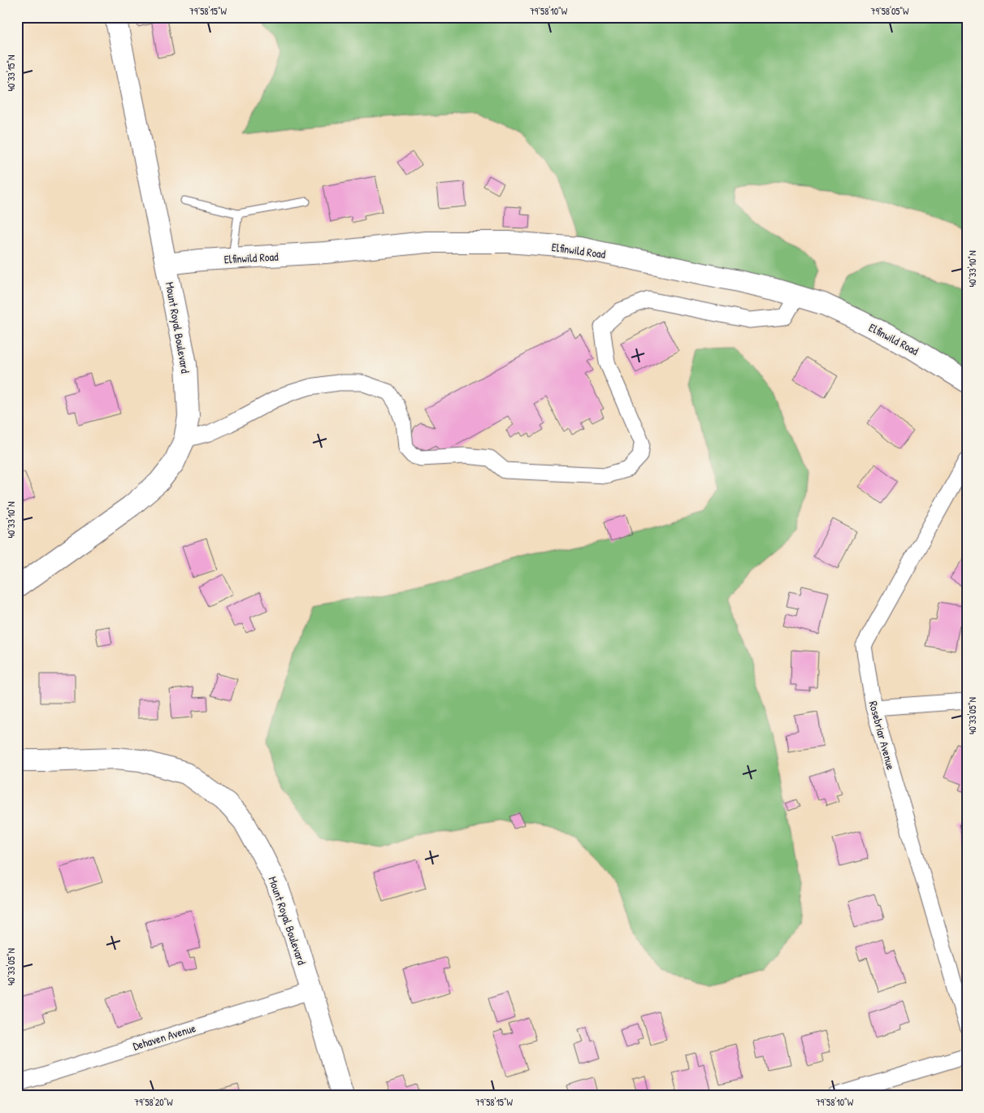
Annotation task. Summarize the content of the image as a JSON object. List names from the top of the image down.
{
  "streets": {
    "main road": ["Elfinwild Road", "Mount Royal Boulevard"],
    "street": ["Rosebriar Avenue", "Dehaven Avenue"]
  },
  "crossings": [
    ["Elfinwild Road", "Mount Royal Boulevard"],
    ["Mount Royal Boulevard", "Dehaven Avenue"]
  ],
  "coordinates": [
    "79°58'15\"W",
    "79°58'10\"W",
    "79°58'05\"W",
    "40°33'15\"N",
    "40°33'10\"N",
    "40°33'05\"N",
    "79°58'20\"W"
  ]
}
